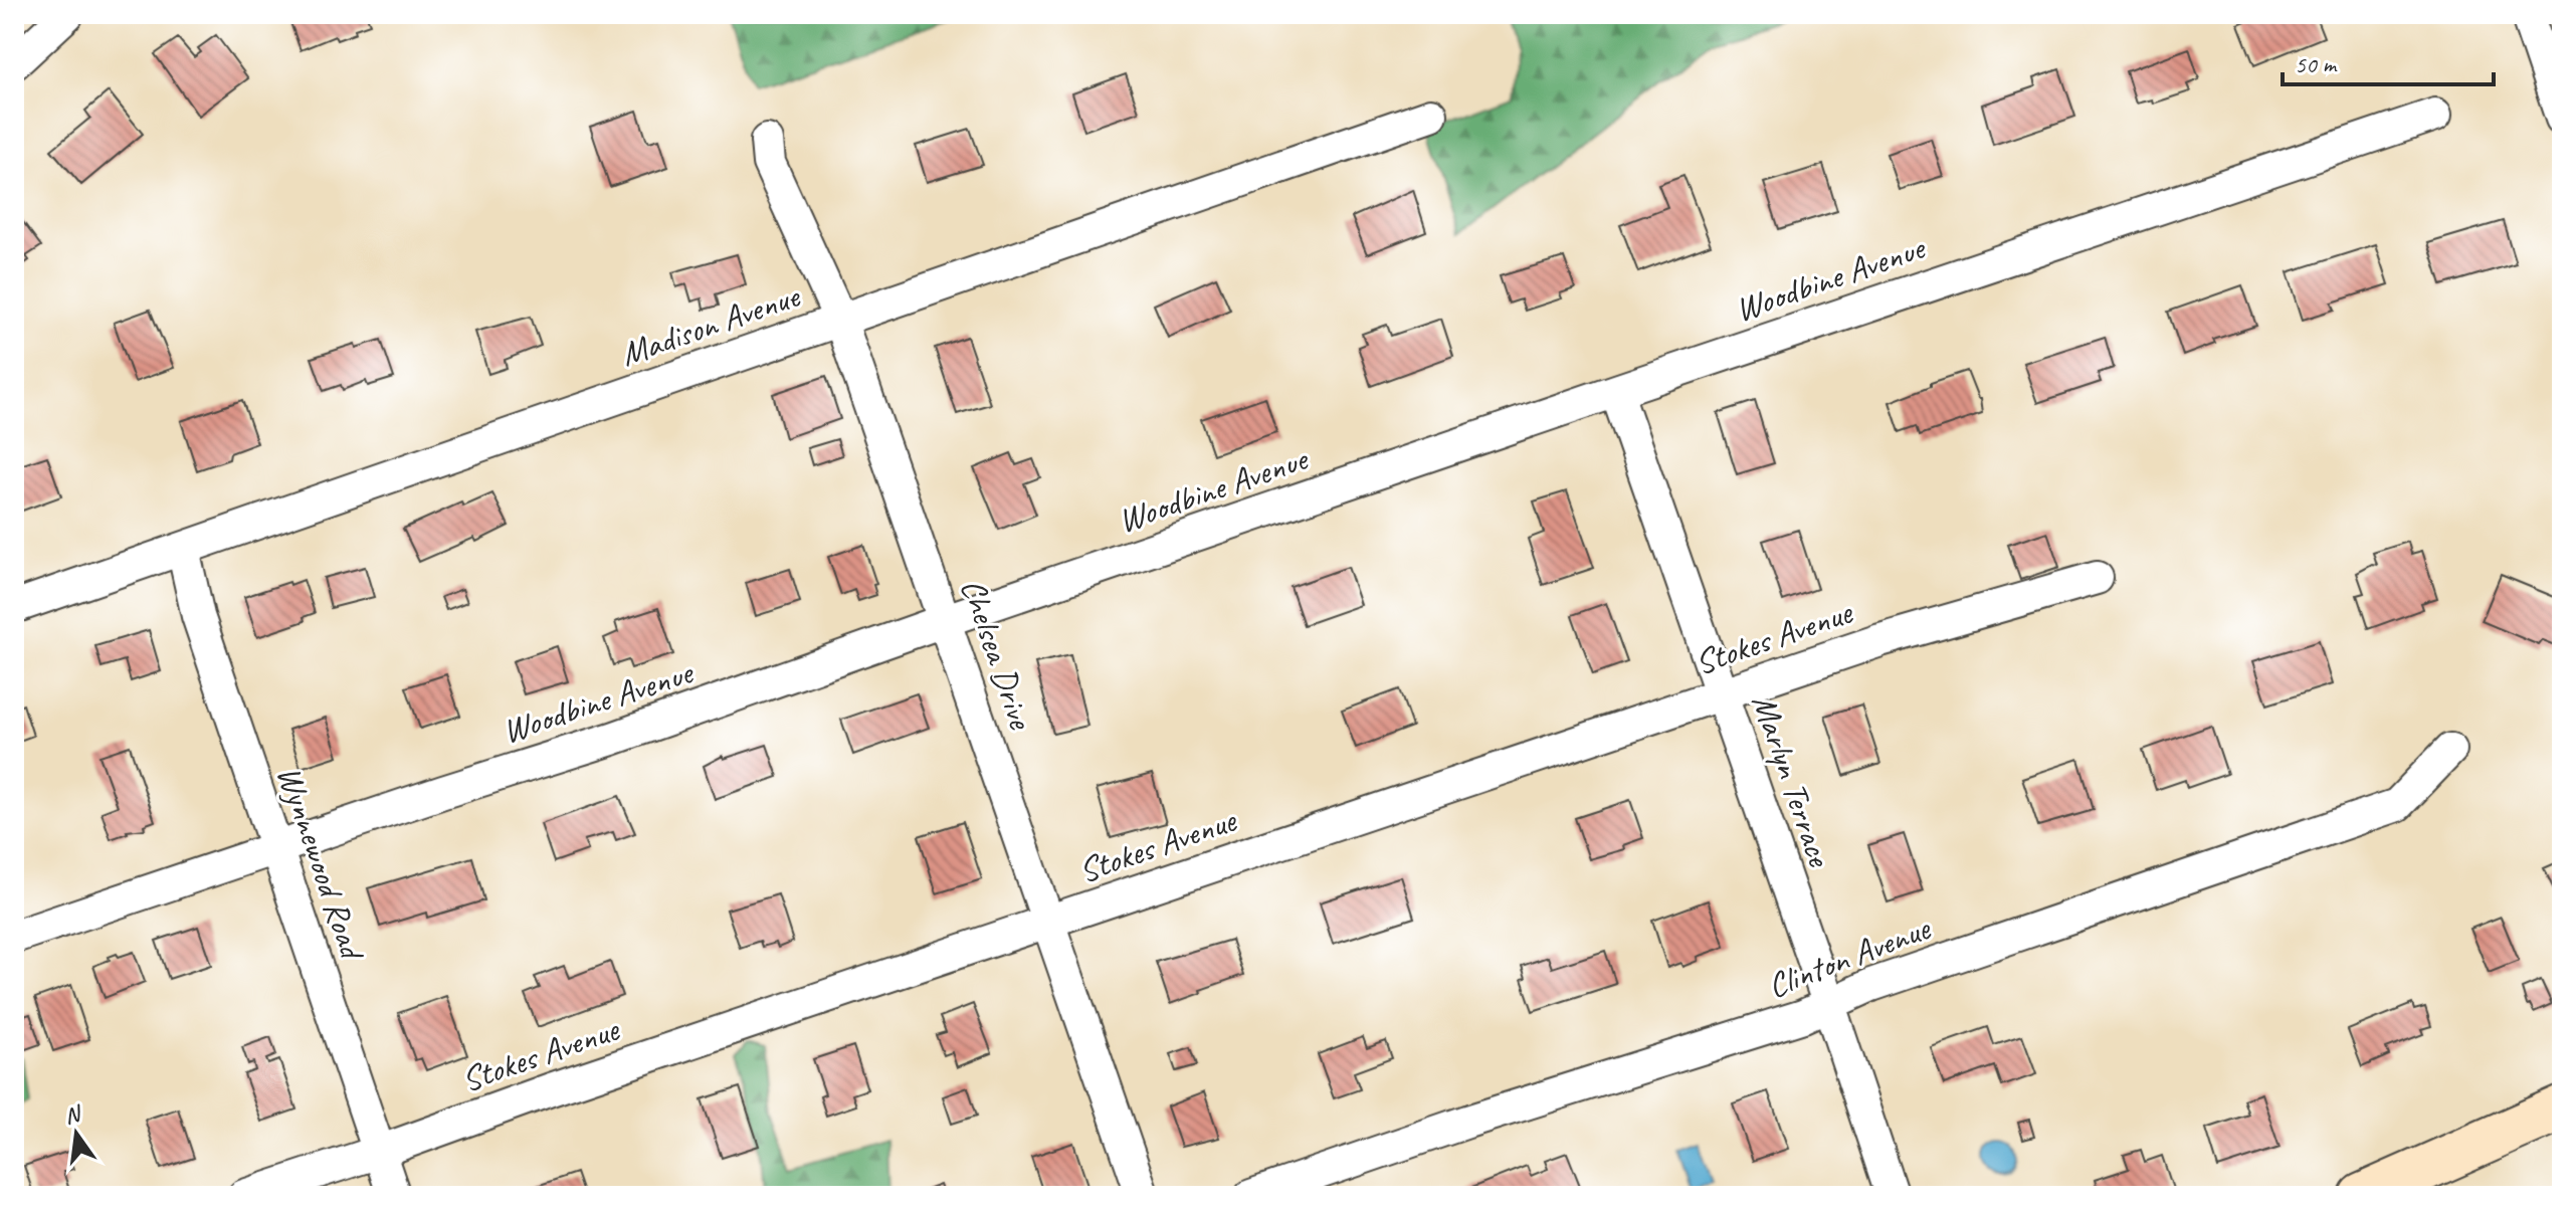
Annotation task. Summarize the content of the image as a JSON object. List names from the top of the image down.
{
  "streets": {
    "street": [
      "Woodbine Avenue",
      "Madison Avenue",
      "Stokes Avenue",
      "Chelsea Drive",
      "Marlyn Terrace",
      "Wynnewood Road",
      "Clinton Avenue"
    ]
  },
  "crossings": [
    ["Woodbine Avenue", "Chelsea Drive"],
    ["Woodbine Avenue", "Marlyn Terrace"],
    ["Woodbine Avenue", "Wynnewood Road"],
    ["Madison Avenue", "Chelsea Drive"],
    ["Madison Avenue", "Wynnewood Road"],
    ["Stokes Avenue", "Chelsea Drive"],
    ["Stokes Avenue", "Marlyn Terrace"],
    ["Stokes Avenue", "Wynnewood Road"],
    ["Marlyn Terrace", "Clinton Avenue"]
  ],
  "scale_bar": "50 m",
  "north": "top"
}
